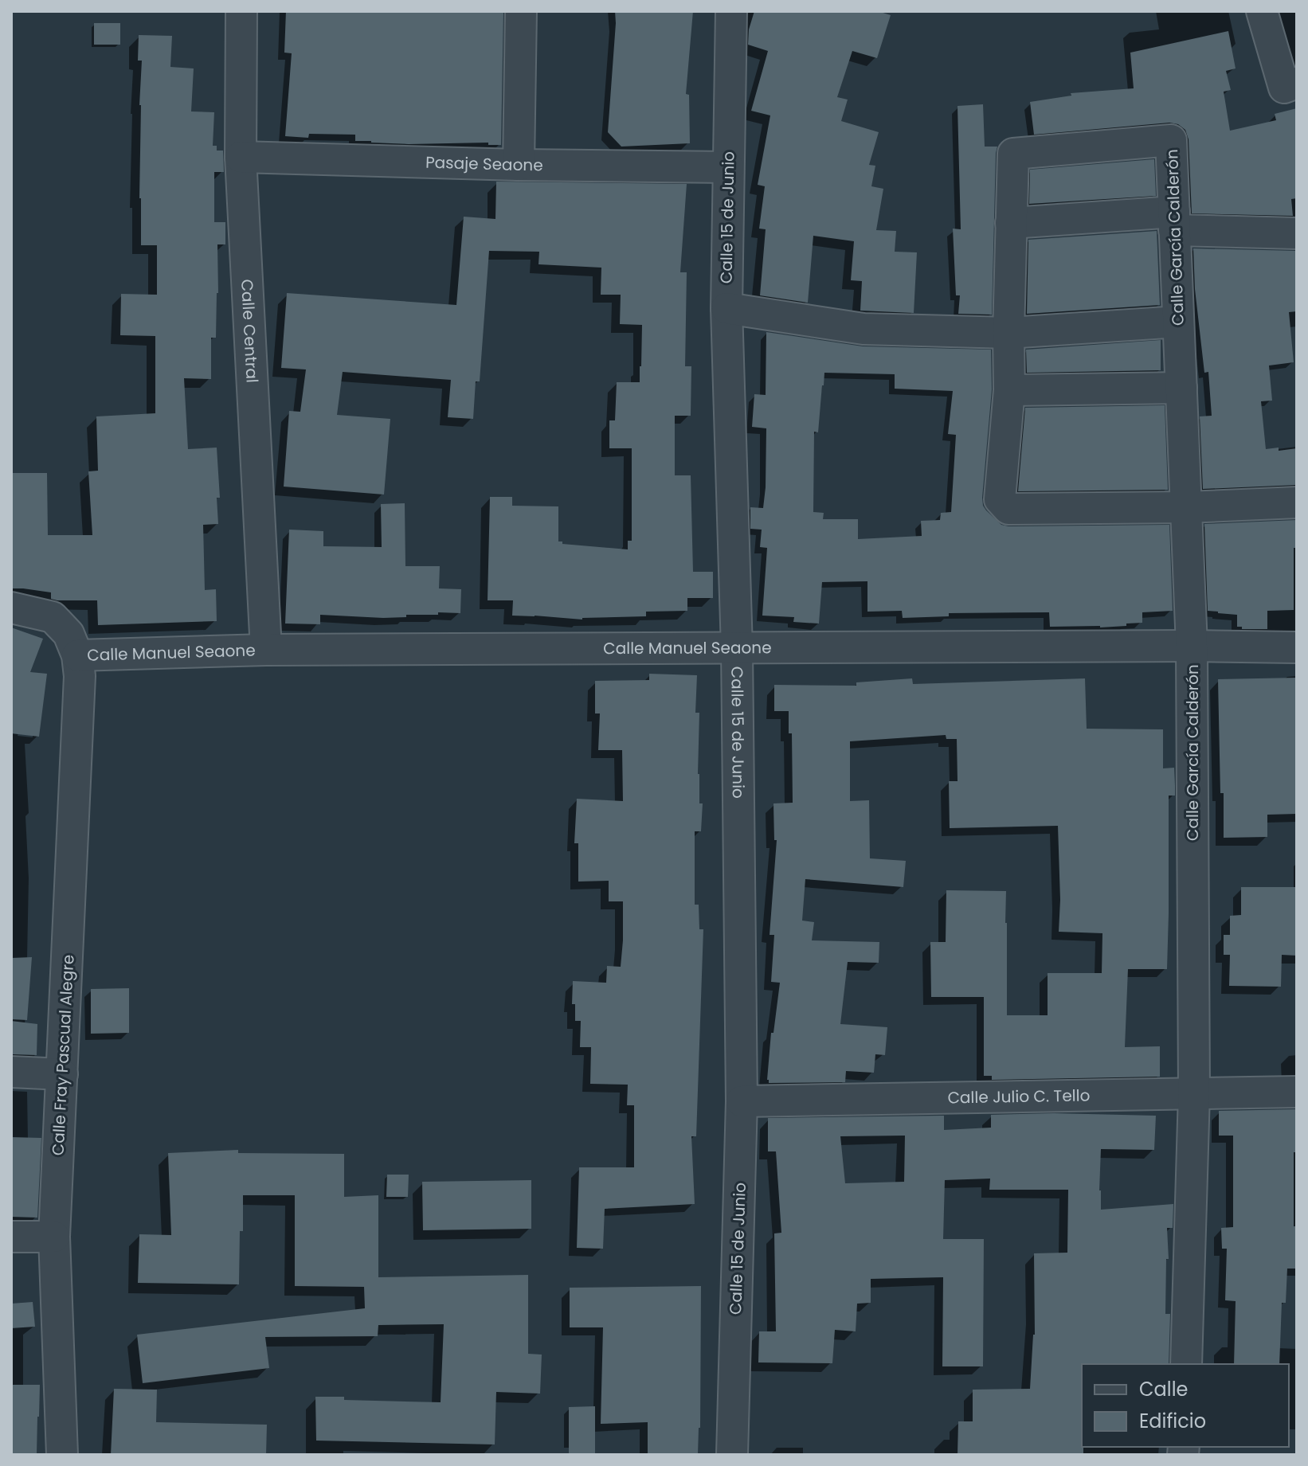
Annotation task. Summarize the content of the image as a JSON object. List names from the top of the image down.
{
  "streets": {
    "street": [
      "Pasaje Seaone",
      "Calle 15 de Junio",
      "Calle García Calderón",
      "Calle Central",
      "Calle Manuel Seaone",
      "Calle Fray Pascual Alegre",
      "Calle Julio C. Tello"
    ]
  },
  "crossings": [
    ["Pasaje Seaone", "Calle 15 de Junio"],
    ["Pasaje Seaone", "Calle Central"],
    ["Calle 15 de Junio", "Calle Manuel Seaone"],
    ["Calle 15 de Junio", "Calle Julio C. Tello"],
    ["Calle García Calderón", "Calle Manuel Seaone"],
    ["Calle García Calderón", "Calle Julio C. Tello"],
    ["Calle Central", "Calle Manuel Seaone"],
    ["Calle Manuel Seaone", "Calle Fray Pascual Alegre"]
  ],
  "legend": ["Calle", "Edificio"]
}
